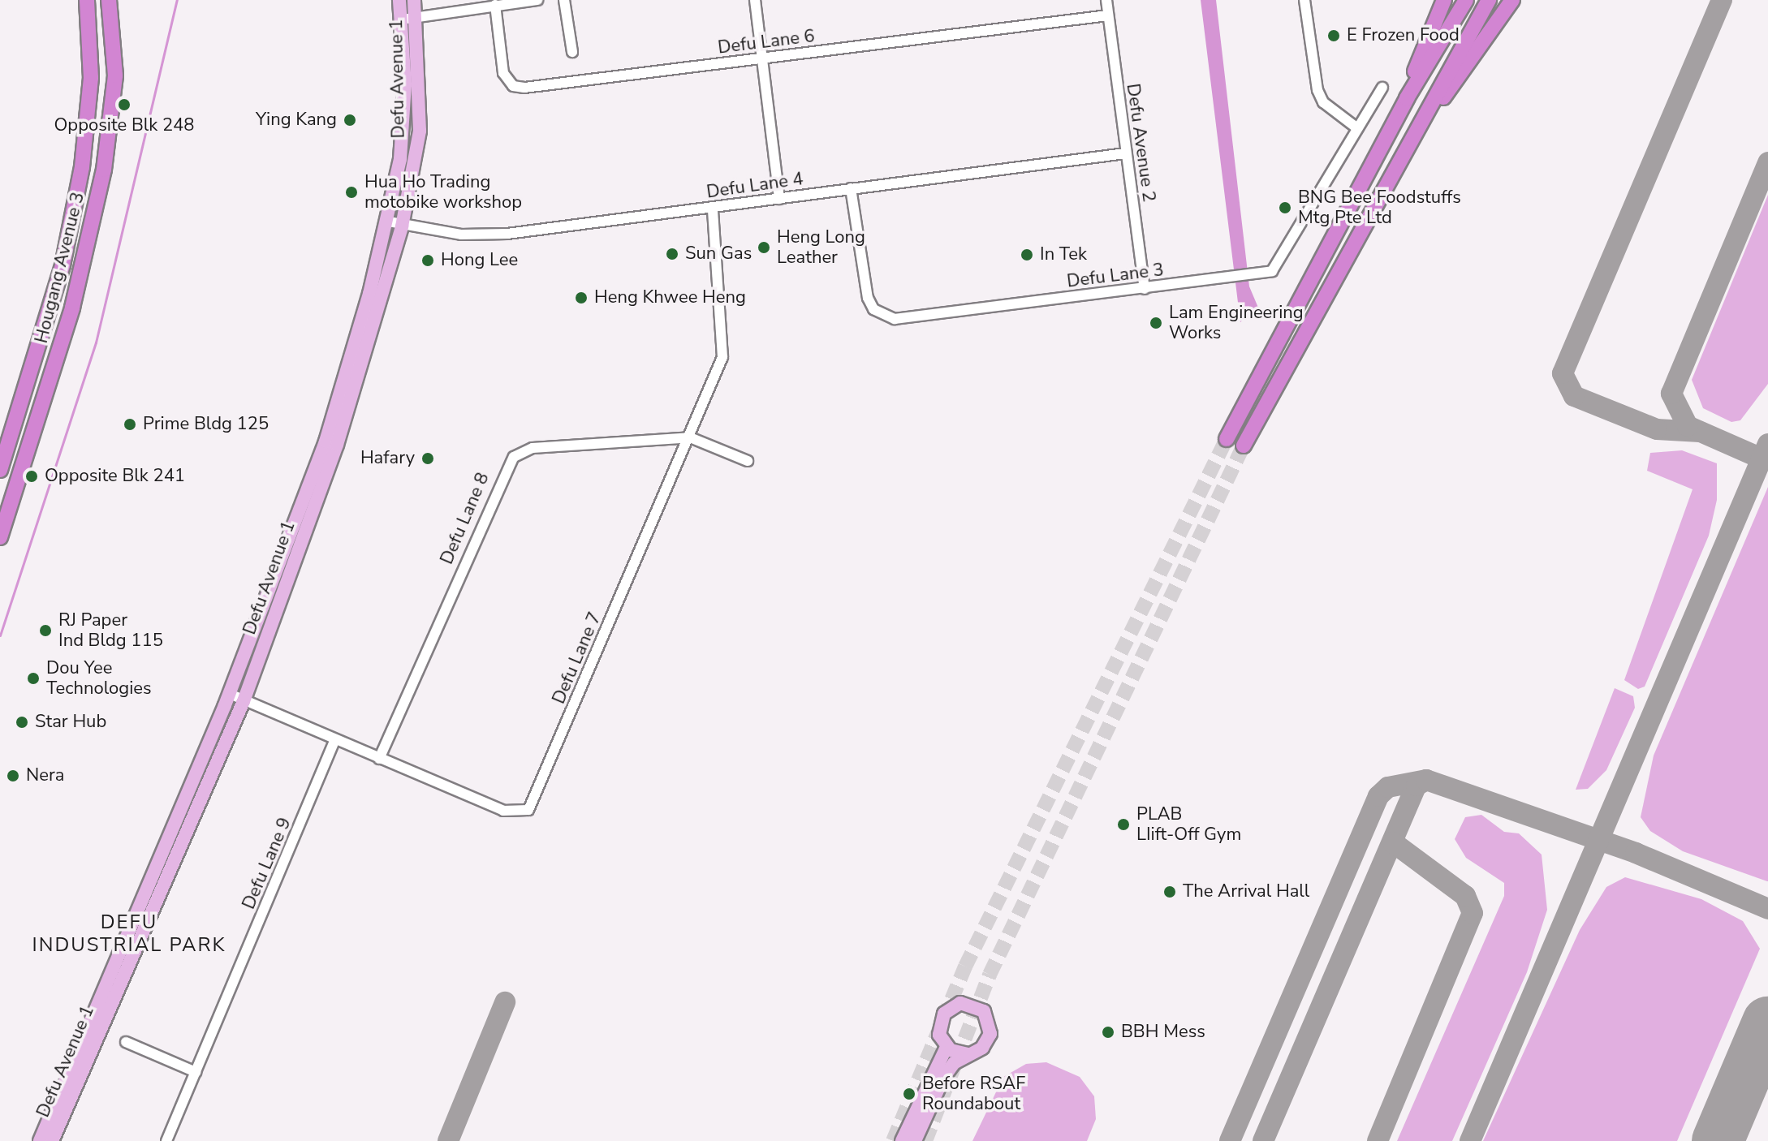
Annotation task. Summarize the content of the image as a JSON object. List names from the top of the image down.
{
  "streets": {
    "highway": ["Hougang Avenue 3"],
    "main road": ["Defu Avenue 1"],
    "street": [
      "Defu Lane 6",
      "Defu Avenue 2",
      "Defu Lane 4",
      "Defu Lane 3",
      "Defu Lane 8",
      "Defu Lane 7",
      "Defu Lane 9"
    ]
  },
  "crossings": [
    ["Defu Lane 6", "Defu Avenue 2"],
    ["Defu Avenue 1", "Defu Lane 4"],
    ["Defu Avenue 1", "Defu Lane 7"],
    ["Defu Avenue 2", "Defu Lane 4"],
    ["Defu Avenue 2", "Defu Lane 3"],
    ["Defu Lane 4", "Defu Lane 3"],
    ["Defu Lane 4", "Defu Lane 7"],
    ["Defu Lane 8", "Defu Lane 7"],
    ["Defu Lane 7", "Defu Lane 9"]
  ],
  "districts": ["DEFU INDUSTRIAL PARK"],
  "places": [
    "E Frozen Food",
    "Opposite Blk 248",
    "Ying Kang",
    "Hua Ho Trading motobike workshop",
    "BNG Bee Foodstuffs Mtg Pte Ltd",
    "Heng Long Leather",
    "Sun Gas",
    "In Tek",
    "Hong Lee",
    "Heng Khwee Heng",
    "Lam Engineering Works",
    "Prime Bldg 125",
    "Hafary",
    "Opposite Blk 241",
    "RJ Paper Ind Bldg 115",
    "Dou Yee Technologies",
    "Star Hub",
    "Nera",
    "PLAB LIift-Off Gym",
    "The Arrival Hall",
    "BBH Mess",
    "Before RSAF Roundabout"
  ]
}
